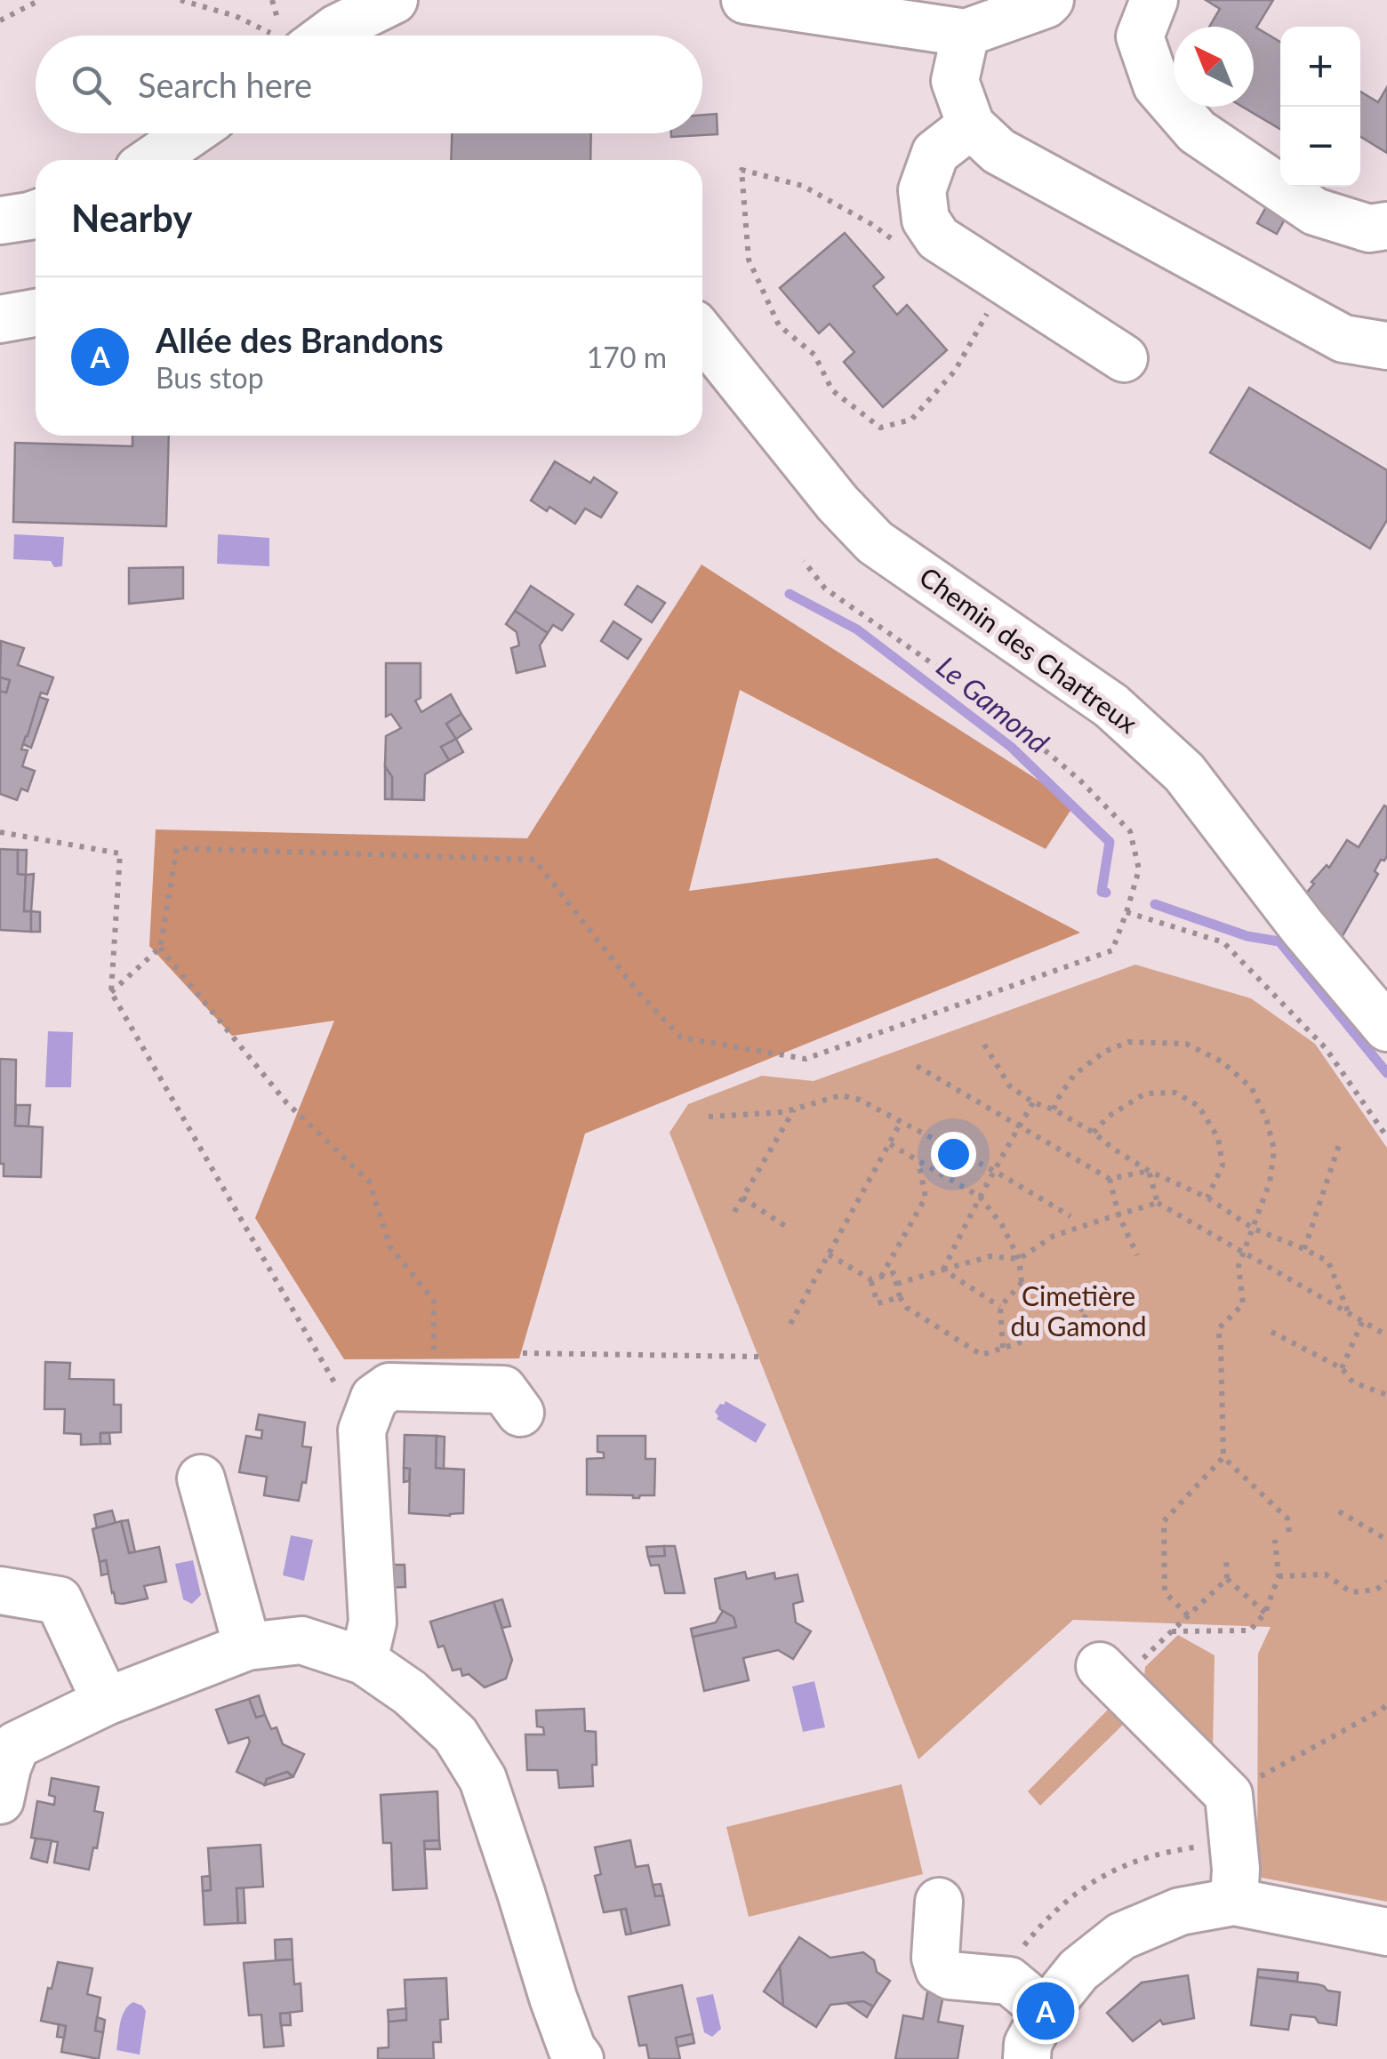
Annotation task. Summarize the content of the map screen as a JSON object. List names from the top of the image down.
{
  "streets": {
    "street": ["Chemin des Chartreux"]
  },
  "water": ["Le Gamond"],
  "parks": ["Cimetière du Gamond"],
  "north": "top left",
  "page": {
    "map_buttons": ["+", "−"],
    "search": "Search here",
    "heading": "Nearby",
    "list": [
      {
        "mark": "A",
        "name": "Allée des Brandons",
        "note": "Bus stop",
        "value": "170 m"
      }
    ],
    "pins": "A"
  }
}
